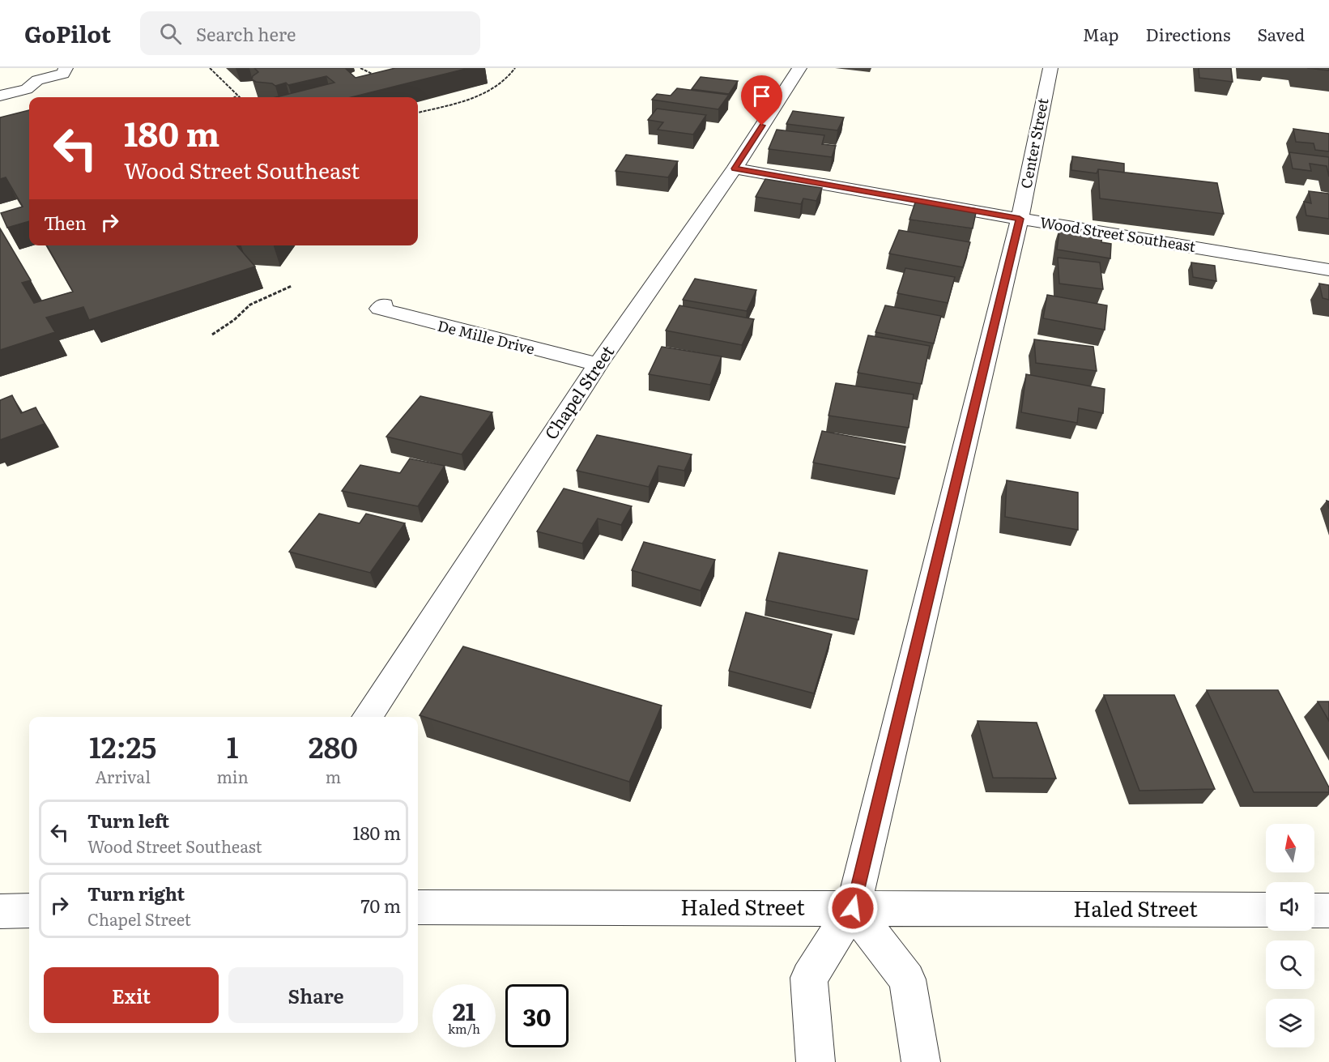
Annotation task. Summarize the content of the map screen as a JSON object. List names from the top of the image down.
{
  "streets": {
    "street": [
      "Center Street",
      "Wood Street Southeast",
      "De Mille Drive",
      "Chapel Street",
      "Haled Street"
    ]
  },
  "crossings": [
    ["Center Street", "Wood Street Southeast"],
    ["Center Street", "Haled Street"],
    ["Wood Street Southeast", "Chapel Street"],
    ["De Mille Drive", "Chapel Street"]
  ],
  "north": "top",
  "page": {
    "header": "GoPilot",
    "search": "Search here",
    "nav": ["Map", "Directions", "Saved"],
    "turn": ["180 m", "Wood Street Southeast"],
    "then": "Then",
    "eta": [
      "12:25",
      "Arrival",
      "1",
      "min",
      "280",
      "m"
    ],
    "list": [
      {
        "name": "Turn left",
        "note": "Wood Street Southeast",
        "value": "180 m"
      },
      {
        "name": "Turn right",
        "note": "Chapel Street",
        "value": "70 m"
      }
    ],
    "buttons": ["Exit", "Share"],
    "speed": "21 km/h",
    "limit": "30"
  }
}
